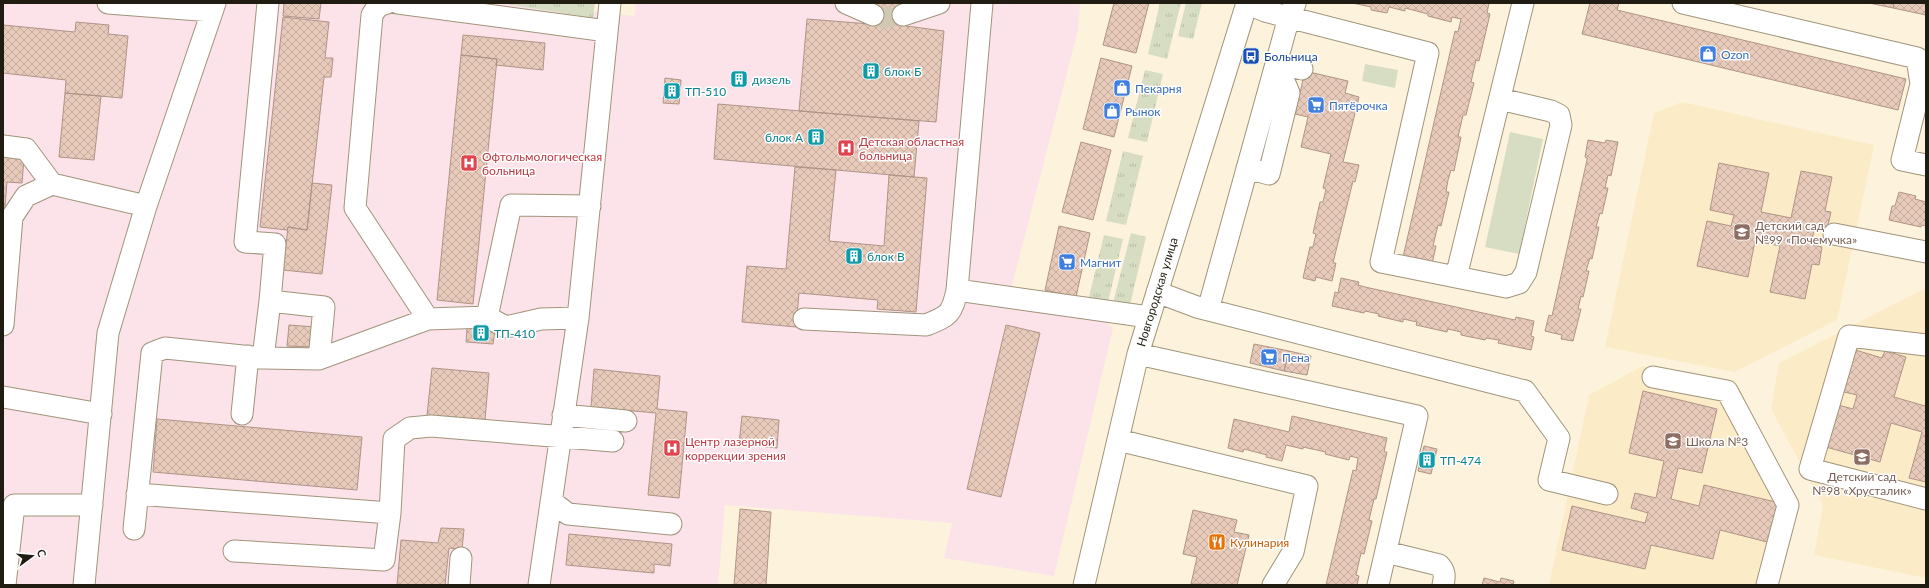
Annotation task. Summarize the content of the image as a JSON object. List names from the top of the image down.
{
  "streets": {
    "street": ["Новгородская улица"]
  },
  "places": {
    "shop": ["Ozon", "Пекарня", "Рынок"],
    "bus stop": ["Больница"],
    "building": [
      "блок Б",
      "дизель",
      "ТП-510",
      "блок А",
      "блок В",
      "ТП-410",
      "ТП-474"
    ],
    "supermarket": ["Пятёрочка", "Магнит", "Пена"],
    "hospital": ["Детская областная больница", "Офтольмологическая больница", "Центр лазерной коррекции зрения"],
    "school or university": ["Детский сад №99 «Почемучка»", "Школа №3", "Детский сад №98 «Хрусталик»"],
    "restaurant": ["Кулинария"]
  },
  "north": "right"
}
